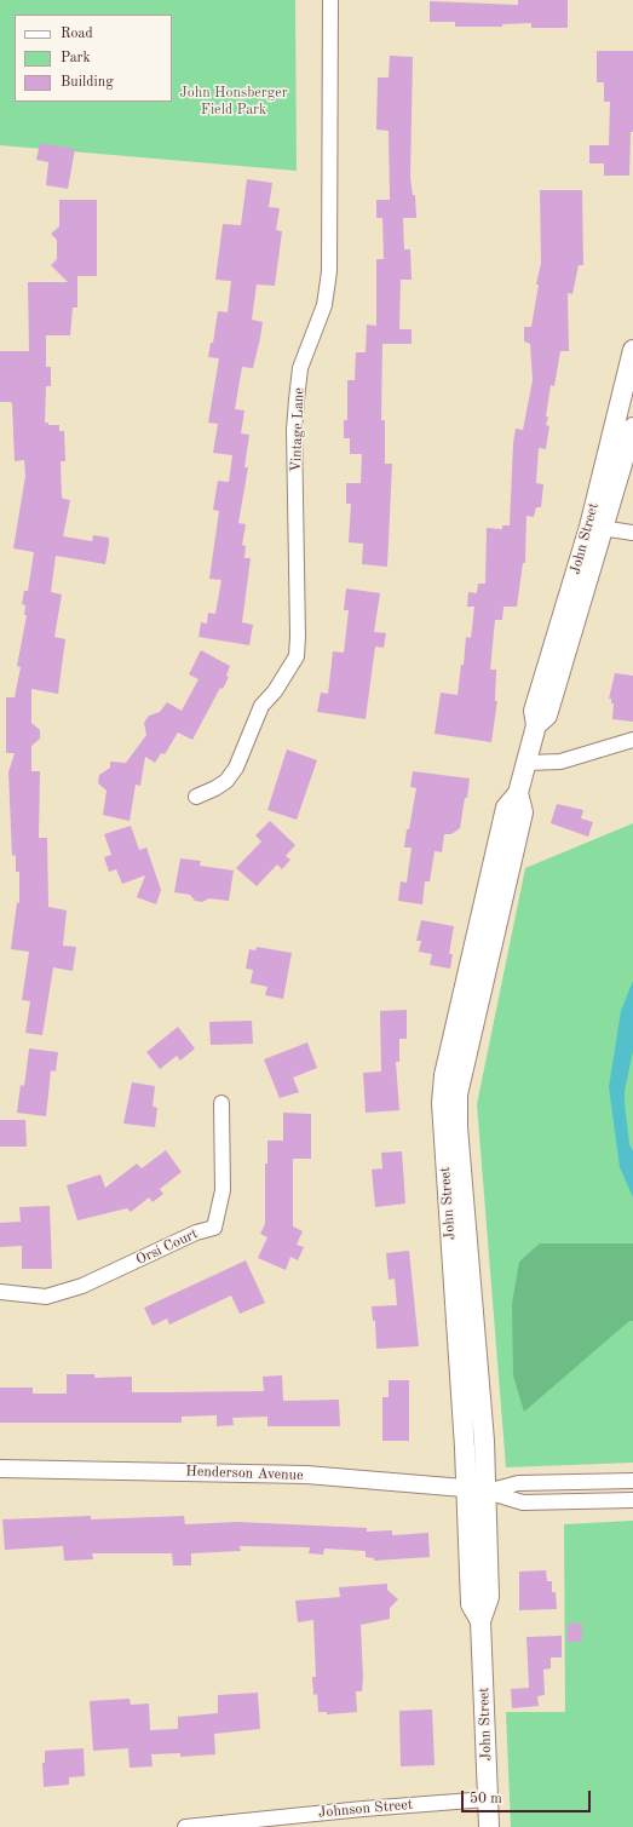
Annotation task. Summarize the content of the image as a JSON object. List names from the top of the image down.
{
  "streets": {
    "main road": ["John Street"],
    "street": [
      "Vintage Lane",
      "Orsi Court",
      "Henderson Avenue",
      "Johnson Street"
    ]
  },
  "crossings": [
    ["John Street", "Henderson Avenue"],
    ["John Street", "Johnson Street"]
  ],
  "parks": ["John Honsberger Field Park"],
  "legend": ["Road", "Park", "Building"],
  "scale_bar": "50 m"
}
